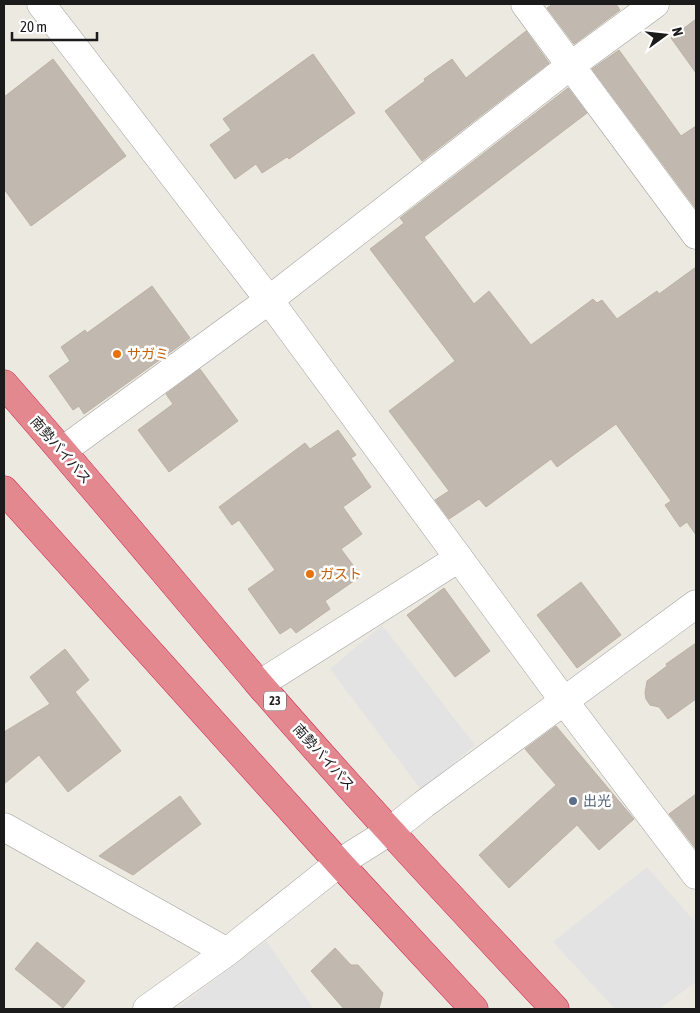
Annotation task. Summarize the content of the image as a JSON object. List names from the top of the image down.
{
  "streets": {
    "highway": ["南勢バイパス", "23"]
  },
  "places": ["サガミ", "ガスト", "出光"],
  "scale_bar": "20 m",
  "north": "right"
}
